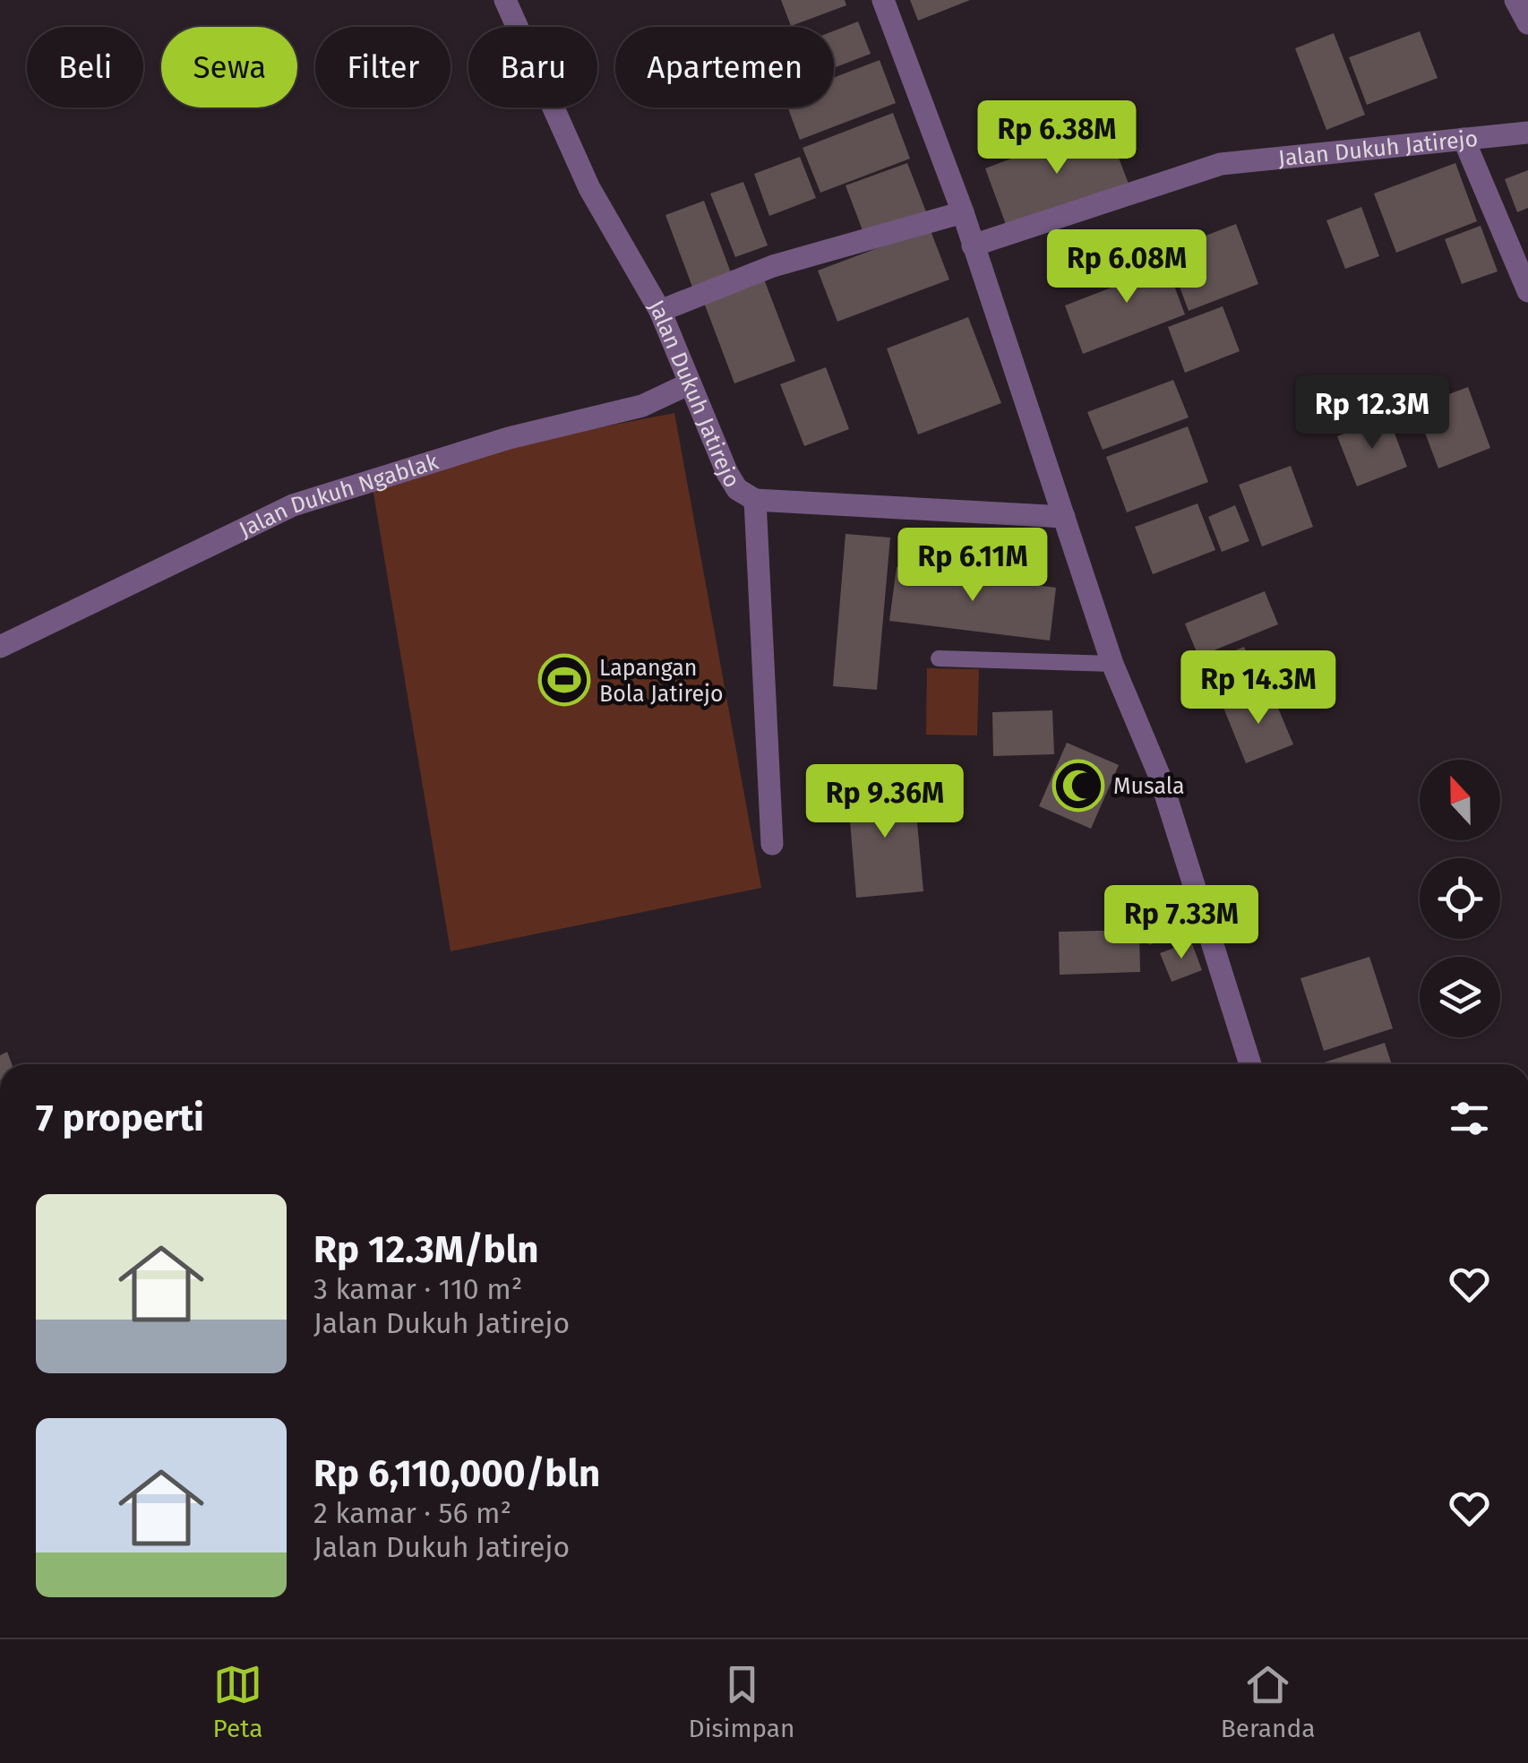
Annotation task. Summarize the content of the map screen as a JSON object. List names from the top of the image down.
{
  "streets": {
    "street": ["Jalan Dukuh Jatirejo", "Jalan Dukuh Ngablak"]
  },
  "crossings": [
    ["Jalan Dukuh Jatirejo", "Jalan Dukuh Ngablak"]
  ],
  "places": {
    "sports": ["Lapangan Bola Jatirejo"],
    "mosque": ["Musala"]
  },
  "north": "top",
  "page": {
    "chip": [
      "Beli",
      "Sewa",
      "Filter",
      "Baru",
      "Apartemen"
    ],
    "price": [
      "Rp 6.38M",
      "Rp 6.08M",
      "Rp 12.3M",
      "Rp 6.11M",
      "Rp 14.3M",
      "Rp 9.36M",
      "Rp 7.33M"
    ],
    "heading": "7 properti",
    "list": [
      {
        "name": "Rp 12.3M/bln",
        "note": "3 kamar · 110 m² · Jalan Dukuh Jatirejo"
      },
      {
        "name": "Rp 6,110,000/bln",
        "note": "2 kamar · 56 m² · Jalan Dukuh Jatirejo"
      }
    ],
    "tabs": ["Peta", "Disimpan", "Beranda"]
  }
}
